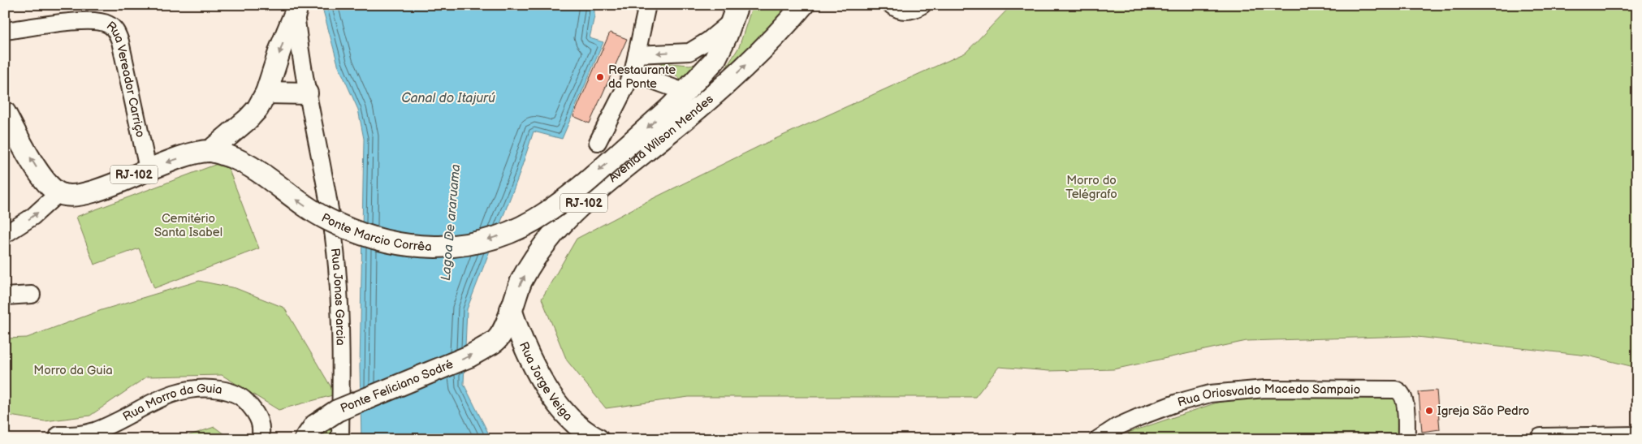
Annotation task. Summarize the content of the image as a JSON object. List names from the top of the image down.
{
  "streets": {
    "main road": [
      "Avenida Wilson Mendes",
      "RJ-102",
      "Ponte Marcio Corrêa",
      "Rua Jorge Veiga",
      "Ponte Feliciano Sodré"
    ],
    "street": [
      "Rua Vereador Carriço",
      "Rua Jonas Garcia",
      "Rua Oriosvaldo Macedo Sampaio",
      "Rua Morro da Guia"
    ]
  },
  "crossings": [
    ["Rua Vereador Carriço", "RJ-102"],
    ["Avenida Wilson Mendes", "Ponte Marcio Corrêa"],
    ["Avenida Wilson Mendes", "Rua Jorge Veiga"],
    ["Avenida Wilson Mendes", "Ponte Feliciano Sodré"],
    ["RJ-102", "Ponte Marcio Corrêa"]
  ],
  "one_way": ["Ponte Marcio Corrêa", "Ponte Feliciano Sodré"],
  "water": ["Canal do Itajurú", "Lagoa De araruama"],
  "parks": ["Morro do Telégrafo", "Cemitério Santa Isabel", "Morro da Guia"],
  "places": ["Restaurante da Ponte", "Igreja São Pedro"]
}
